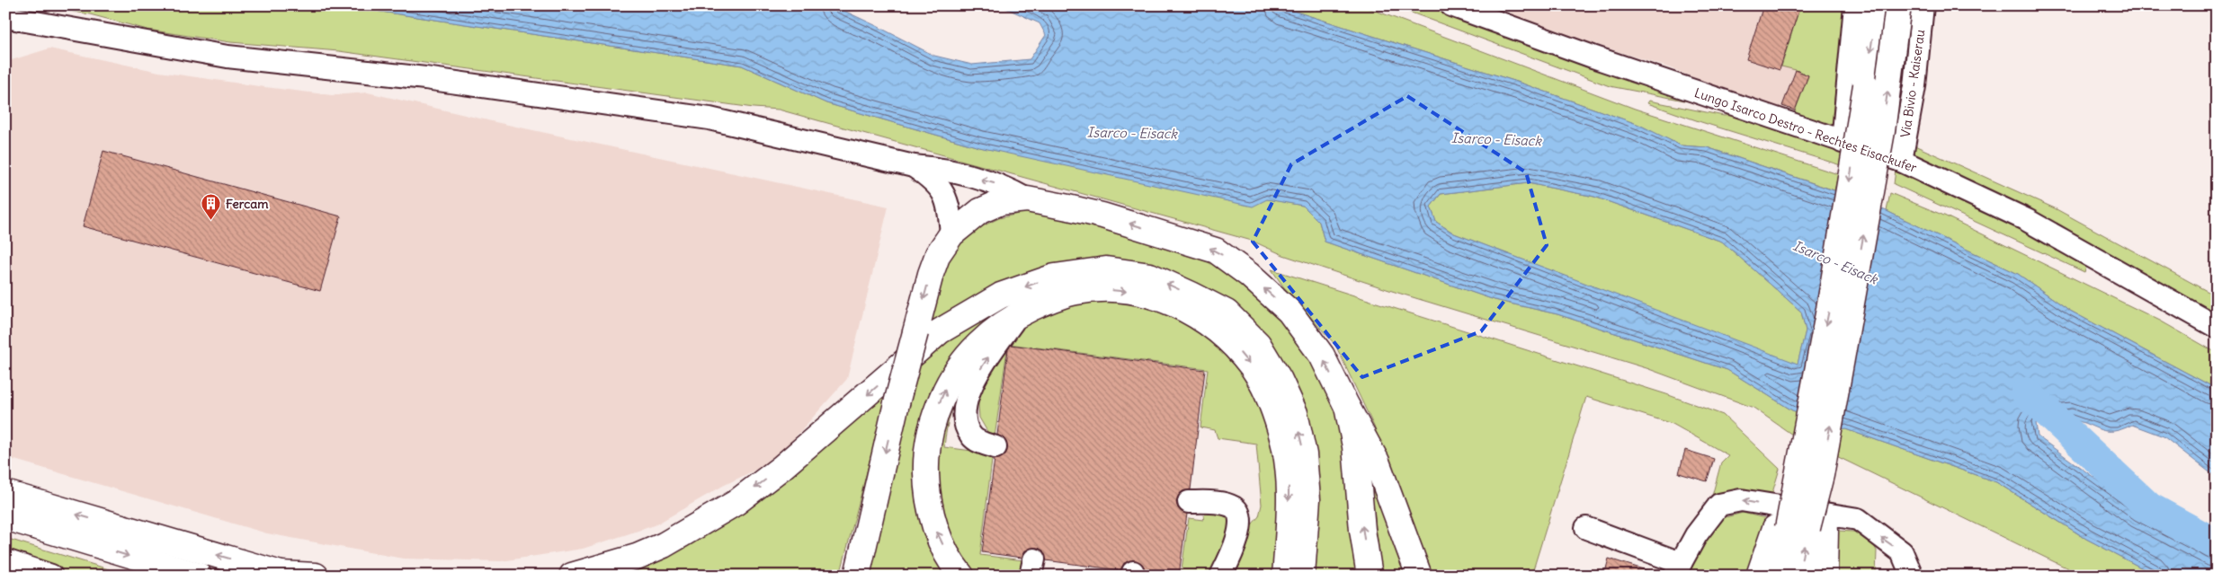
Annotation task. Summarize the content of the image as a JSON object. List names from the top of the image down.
{
  "streets": {
    "street": ["Via Bivio - Kaiserau", "Lungo Isarco Destro - Rechtes Eisackufer"]
  },
  "crossings": [
    ["Via Bivio - Kaiserau", "Lungo Isarco Destro - Rechtes Eisackufer"]
  ],
  "water": ["Isarco - Eisack"],
  "places": {
    "building": ["Fercam"]
  }
}
